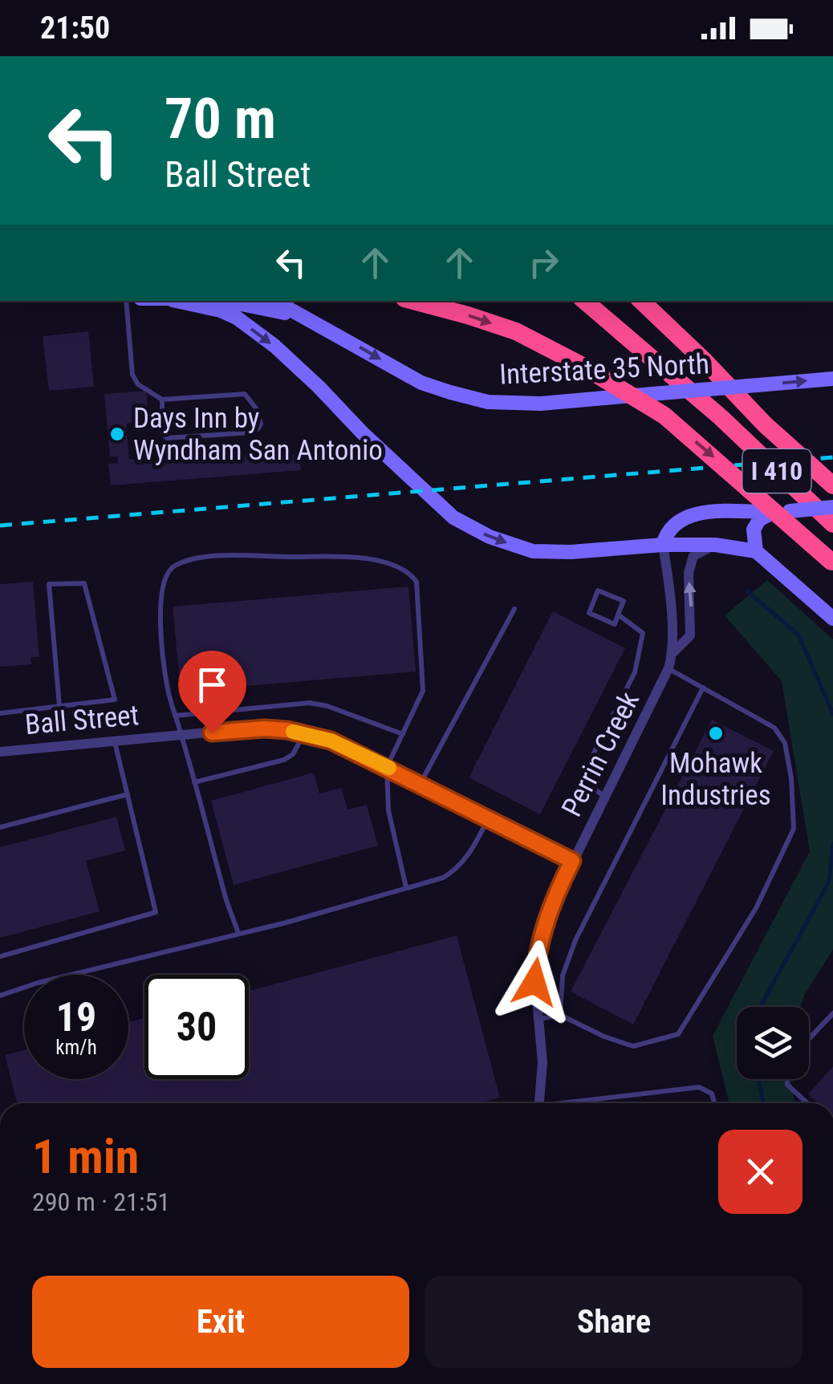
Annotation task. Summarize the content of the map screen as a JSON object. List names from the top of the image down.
{
  "streets": {
    "highway": ["I 410"],
    "main road": ["Interstate 35 North"],
    "street": ["Ball Street", "Perrin Creek"]
  },
  "crossings": [
    ["Ball Street", "Perrin Creek"]
  ],
  "one_way": ["Interstate 35 North"],
  "places": ["Days Inn by Wyndham San Antonio", "Mohawk Industries"],
  "page": {
    "status": "21:50",
    "turn": ["70 m", "Ball Street"],
    "speed": "19 km/h",
    "limit": "30",
    "heading": ["1 min", "290 m · 21:51"],
    "buttons": ["Exit", "Share"]
  }
}
